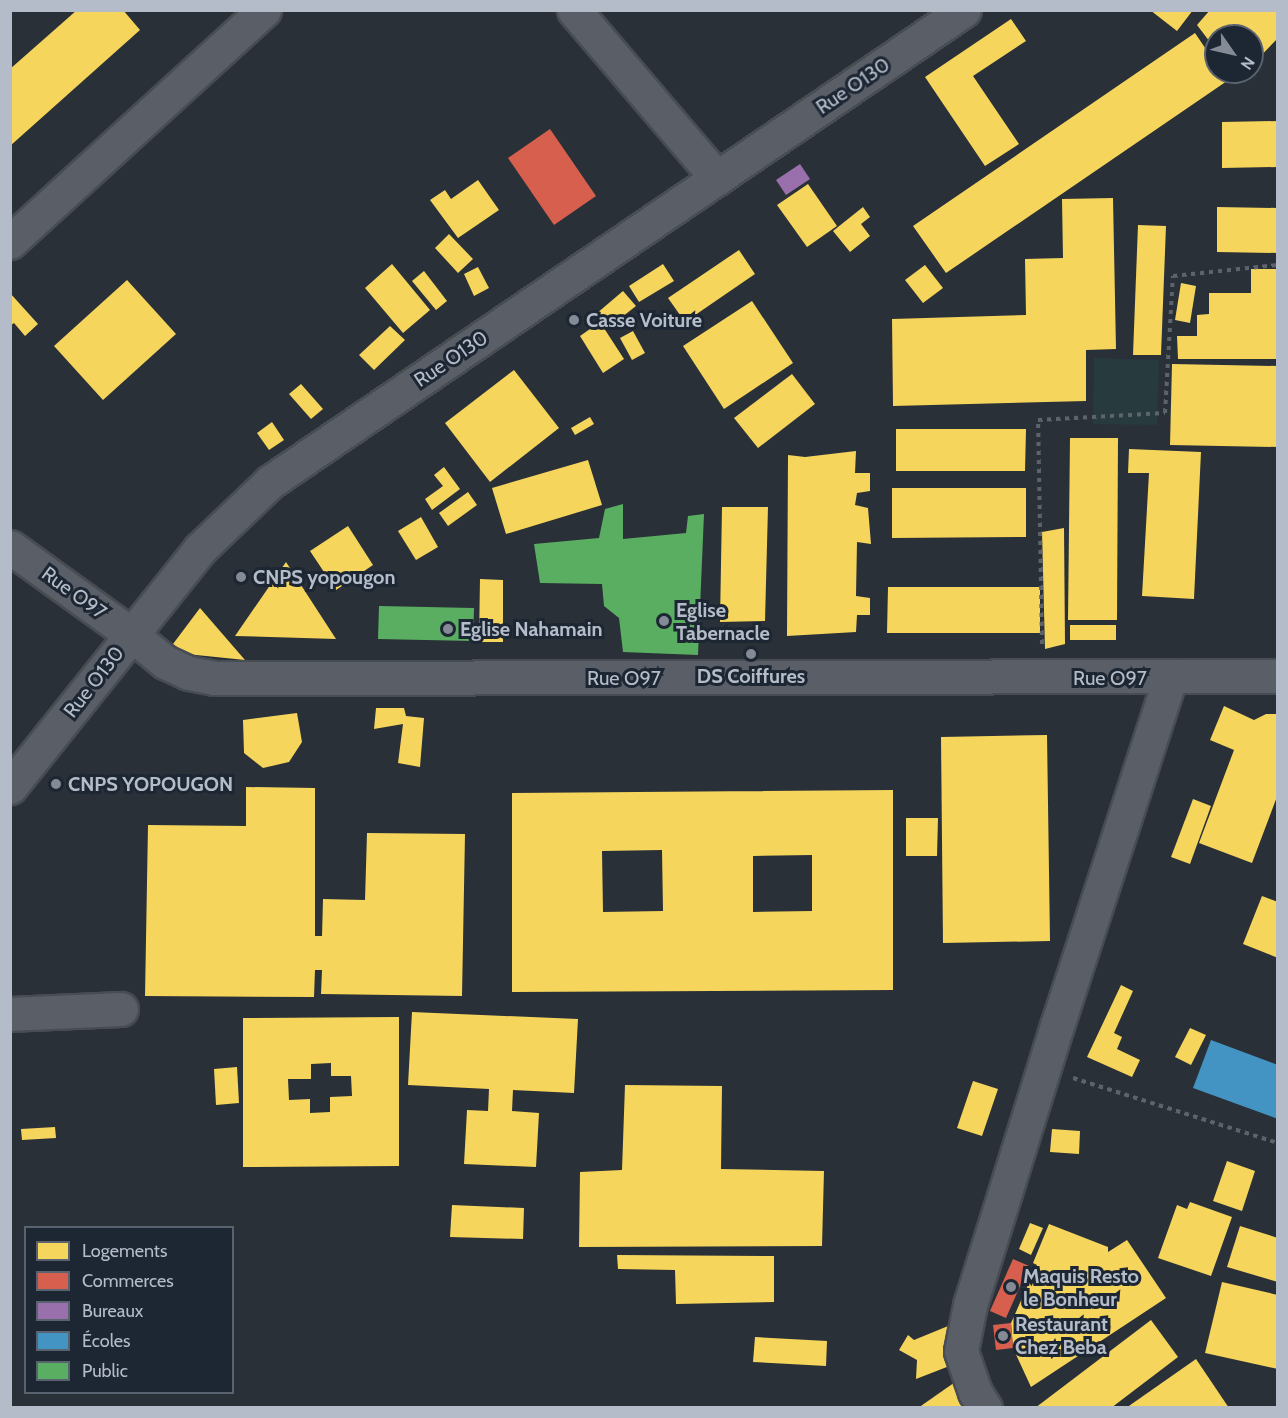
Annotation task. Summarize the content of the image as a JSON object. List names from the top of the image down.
{
  "streets": {
    "street": ["Rue O130", "Rue O97"]
  },
  "crossings": [
    ["Rue O130", "Rue O97"]
  ],
  "places": [
    "Casse Voiture",
    "CNPS yopougon",
    "Eglise Tabernacle",
    "Eglise Nahamain",
    "DS Coiffures",
    "CNPS YOPOUGON",
    "Maquis Resto le Bonheur",
    "Restaurant Chez Beba"
  ],
  "legend": [
    "Logements",
    "Commerces",
    "Bureaux",
    "Écoles",
    "Public"
  ],
  "north": "bottom right"
}
